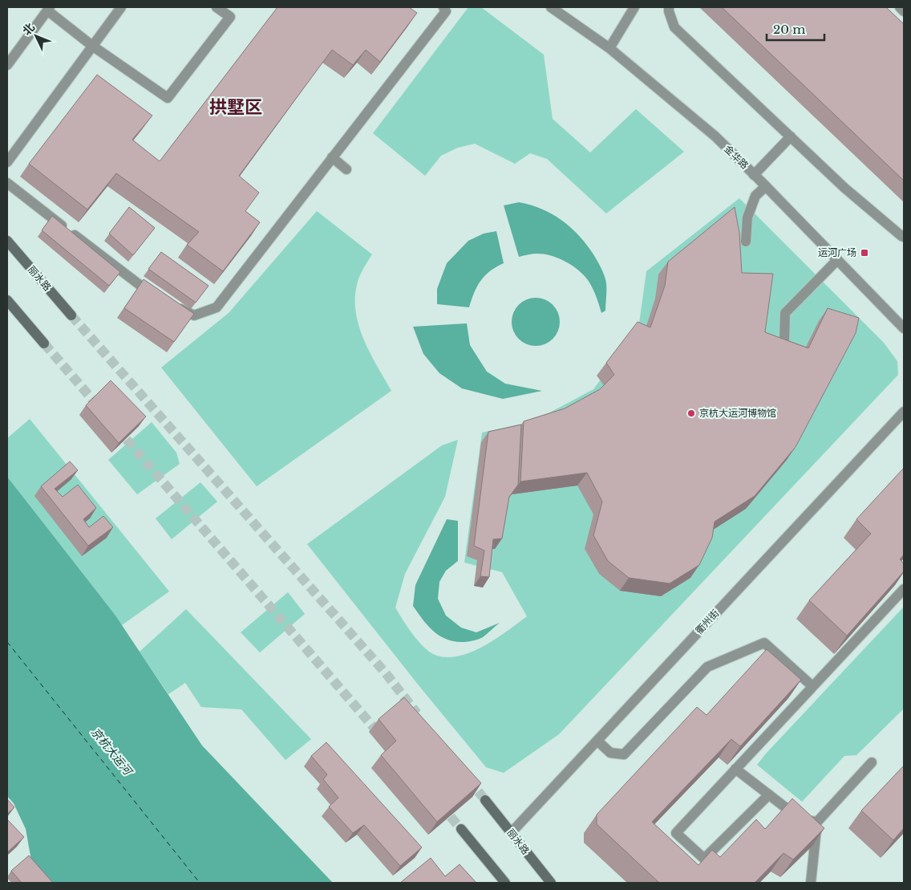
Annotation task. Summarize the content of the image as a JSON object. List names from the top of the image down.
{
  "streets": {
    "main road": ["丽水路"],
    "street": ["金华路", "衢州街"]
  },
  "crossings": [
    ["丽水路", "衢州街"]
  ],
  "districts": ["拱墅区"],
  "water": ["京杭大运河"],
  "places": {
    "transit": ["运河广场"],
    "other": ["京杭大运河博物馆"]
  },
  "scale_bar": "20 m",
  "north": "top left"
}
